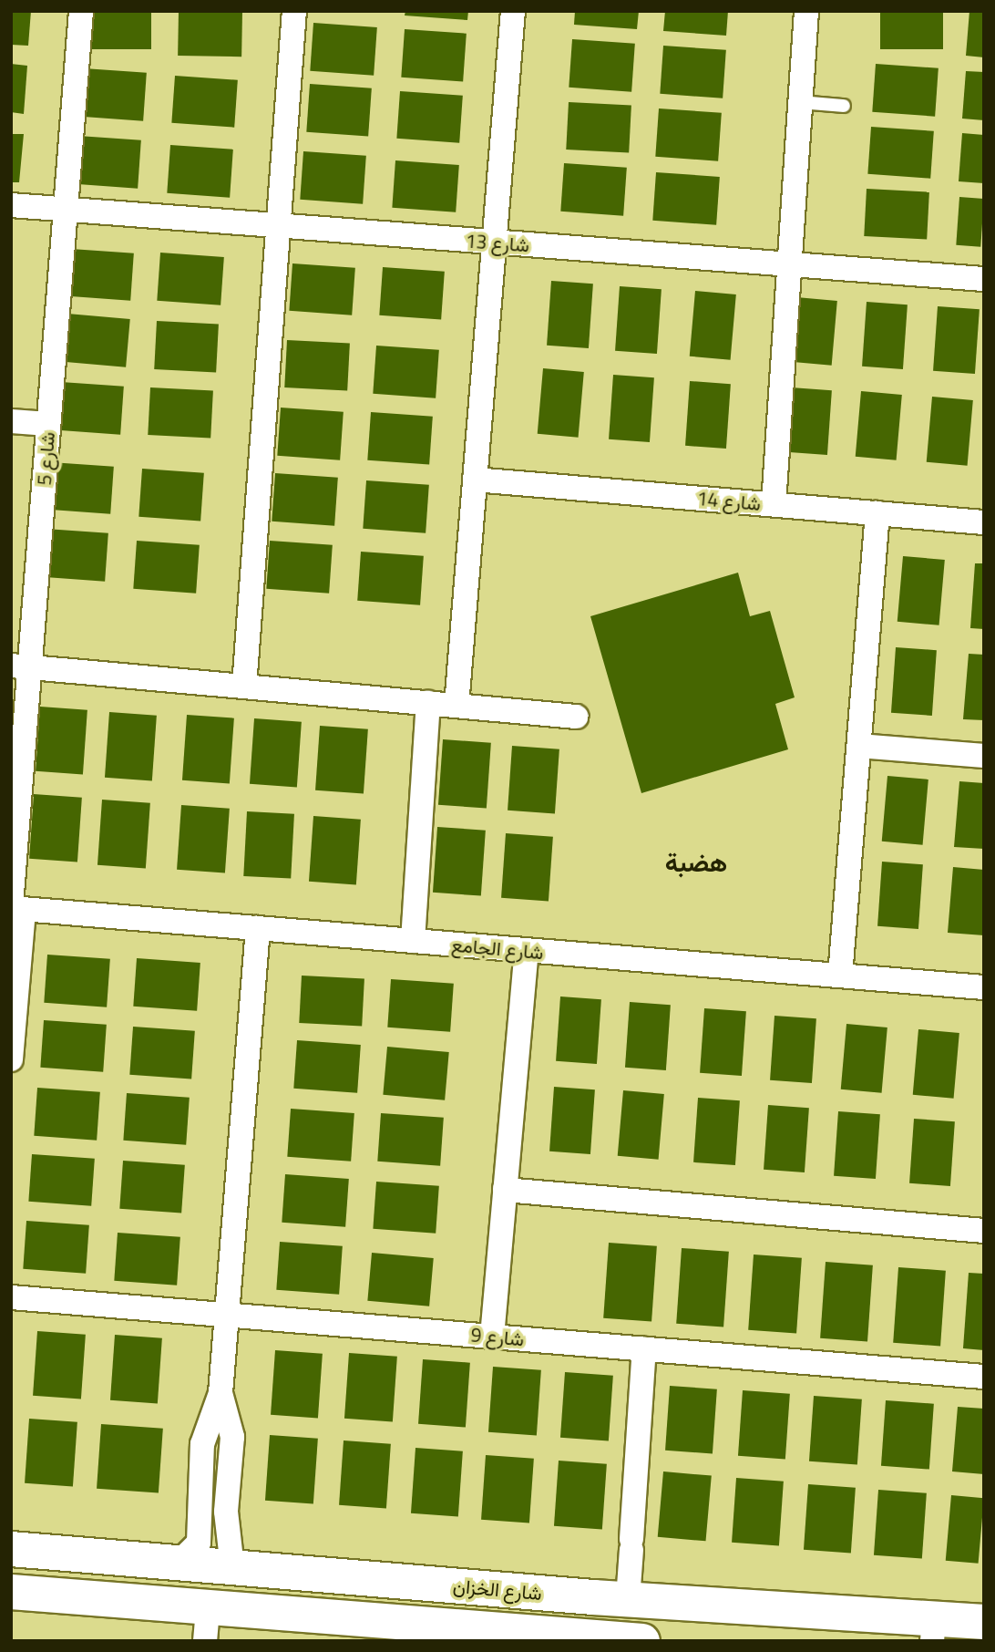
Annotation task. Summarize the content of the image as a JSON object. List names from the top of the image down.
{
  "streets": {
    "main road": ["شارع الخزان"],
    "street": [
      "شارع 13",
      "شارع 5",
      "شارع 14",
      "شارع الجامع",
      "شارع 9"
    ]
  },
  "crossings": [
    ["شارع 13", "شارع 5"],
    ["شارع 5", "شارع الجامع"]
  ],
  "districts": ["هضبة"]
}
